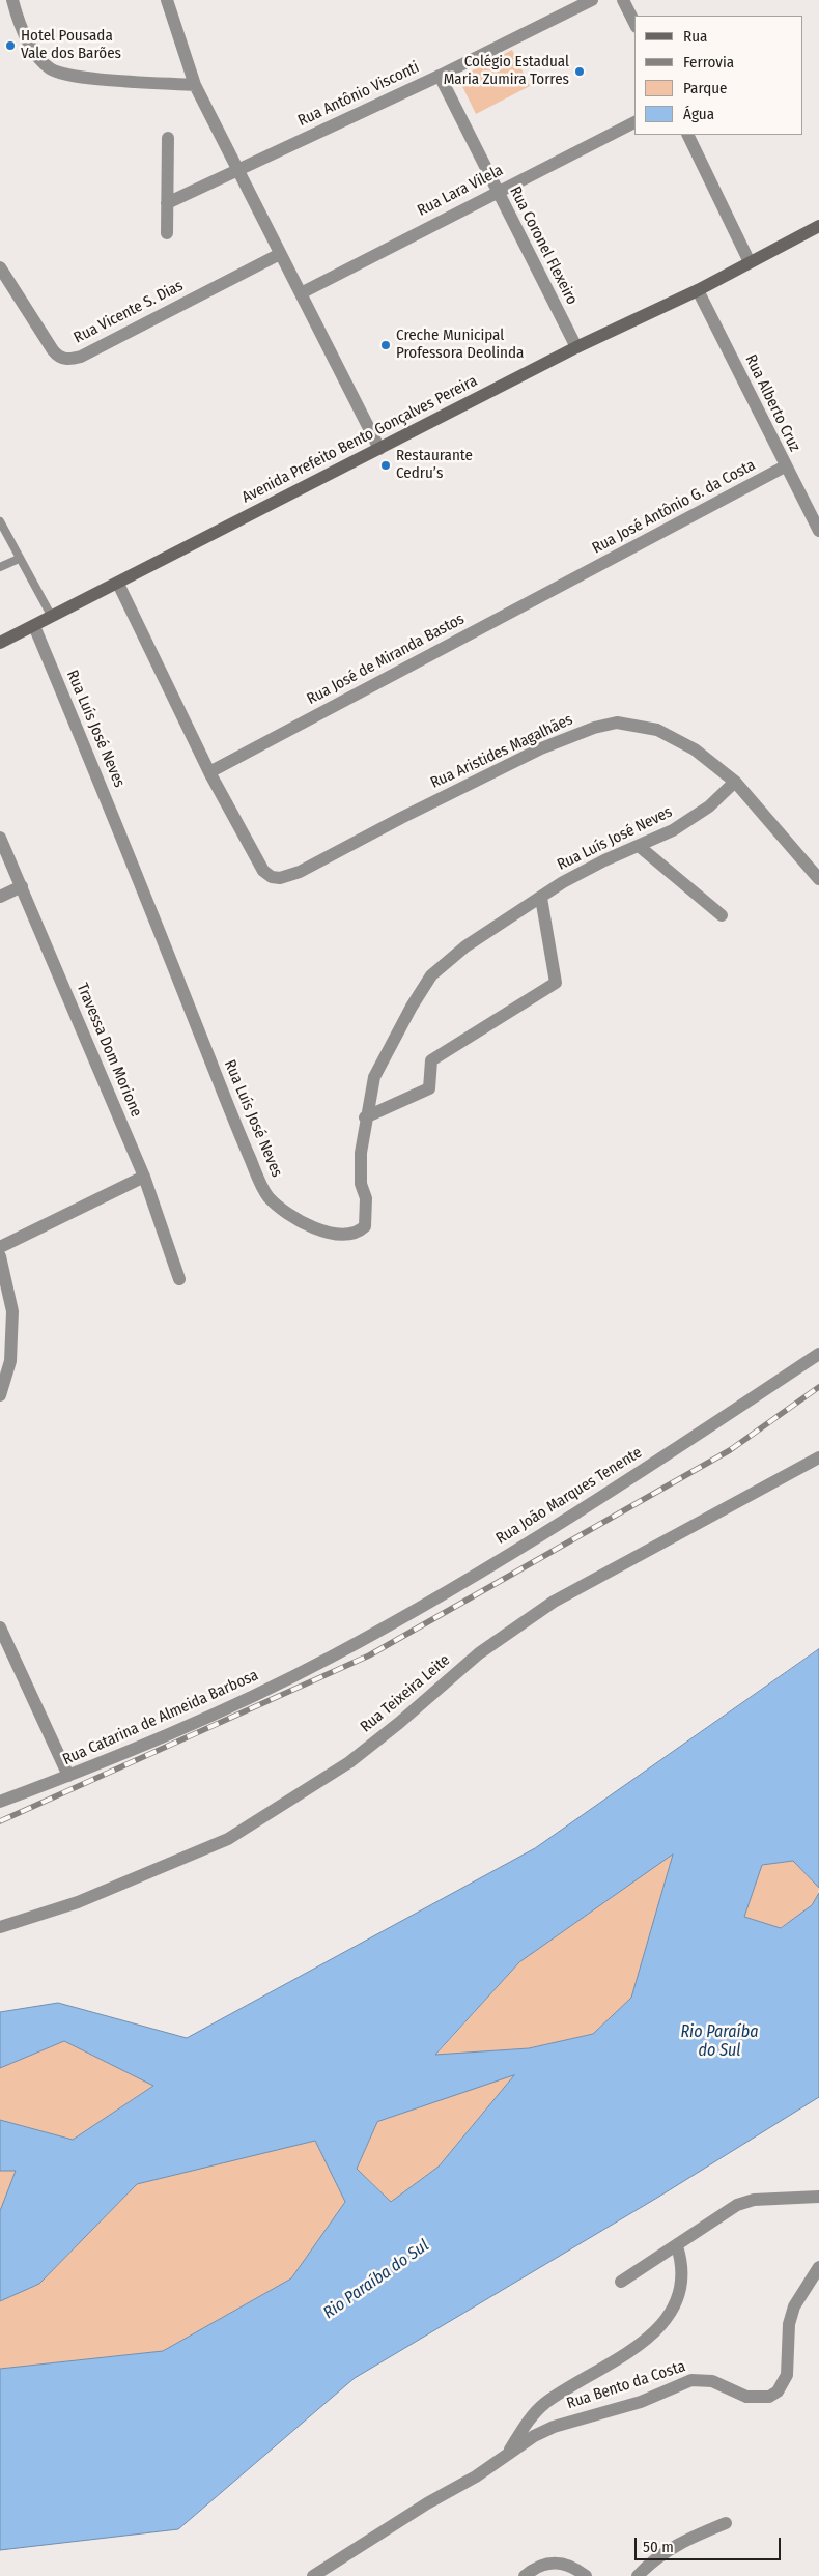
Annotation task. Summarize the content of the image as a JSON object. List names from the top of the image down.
{
  "streets": {
    "street": [
      "Rua Antônio Visconti",
      "Rua Lara Vilela",
      "Rua Coronel Flexeiro",
      "Rua Vicente S. Dias",
      "Rua Alberto Cruz",
      "Avenida Prefeito Bento Gonçalves Pereira",
      "Rua José Antônio G. da Costa",
      "Rua José de Miranda Bastos",
      "Rua Luís José Neves",
      "Rua Aristides Magalhães",
      "Travessa Dom Morione",
      "Rua João Marques Tenente",
      "Rua Teixeira Leite",
      "Rua Catarina de Almeida Barbosa",
      "Rua Bento da Costa"
    ]
  },
  "crossings": [
    ["Rua Antônio Visconti", "Rua Coronel Flexeiro"],
    ["Rua Lara Vilela", "Rua Coronel Flexeiro"],
    ["Rua Coronel Flexeiro", "Avenida Prefeito Bento Gonçalves Pereira"],
    ["Rua Alberto Cruz", "Avenida Prefeito Bento Gonçalves Pereira"],
    ["Rua Alberto Cruz", "Rua José Antônio G. da Costa"],
    ["Avenida Prefeito Bento Gonçalves Pereira", "Rua Luís José Neves"],
    ["Rua José Antônio G. da Costa", "Rua José de Miranda Bastos"],
    ["Rua José de Miranda Bastos", "Rua Aristides Magalhães"],
    ["Rua Luís José Neves", "Rua Aristides Magalhães"],
    ["Rua João Marques Tenente", "Rua Catarina de Almeida Barbosa"]
  ],
  "water": ["Rio Paraíba do Sul"],
  "places": [
    "Hotel Pousada Vale dos Barões",
    "Colégio Estadual Maria Zumira Torres",
    "Creche Municipal Professora Deolinda",
    "Restaurante Cedru’s"
  ],
  "legend": [
    "Rua",
    "Ferrovia",
    "Parque",
    "Água"
  ],
  "scale_bar": "50 m"
}
